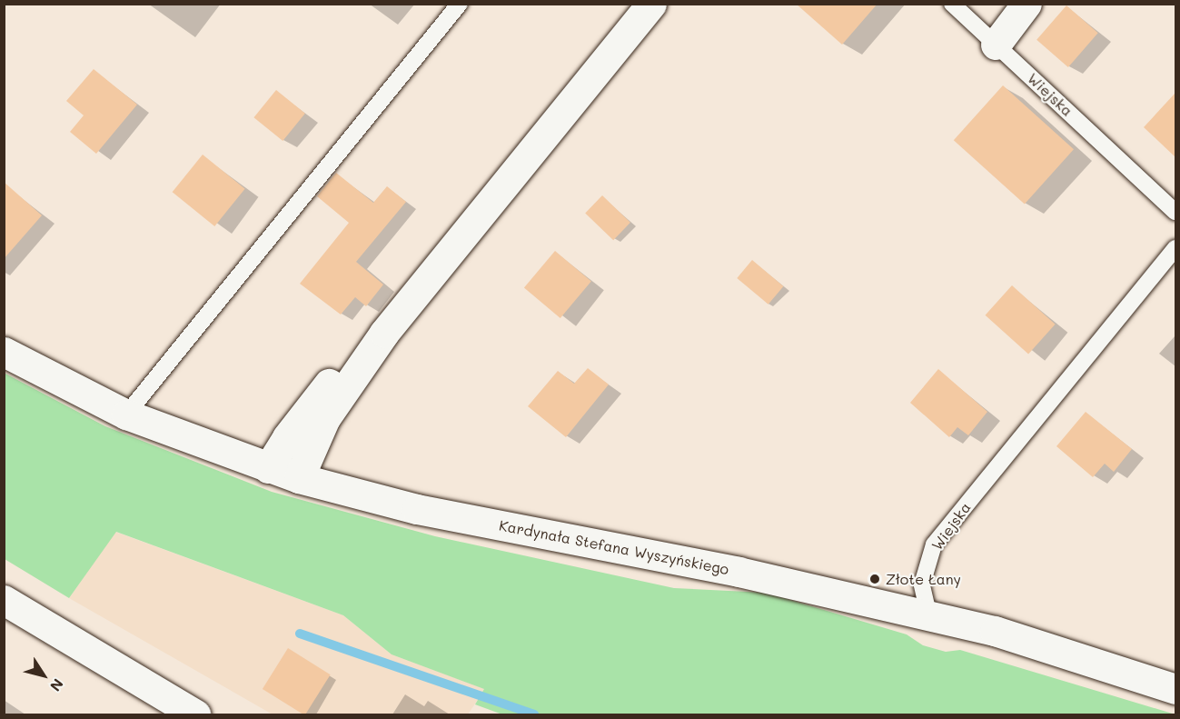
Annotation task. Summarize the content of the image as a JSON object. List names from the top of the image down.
{
  "streets": {
    "street": ["Kardynała Stefana Wyszyńskiego"],
    "lane": ["Wiejska"]
  },
  "crossings": [
    ["Wiejska", "Kardynała Stefana Wyszyńskiego"]
  ],
  "places": ["Złote Łany"],
  "north": "bottom right"
}
